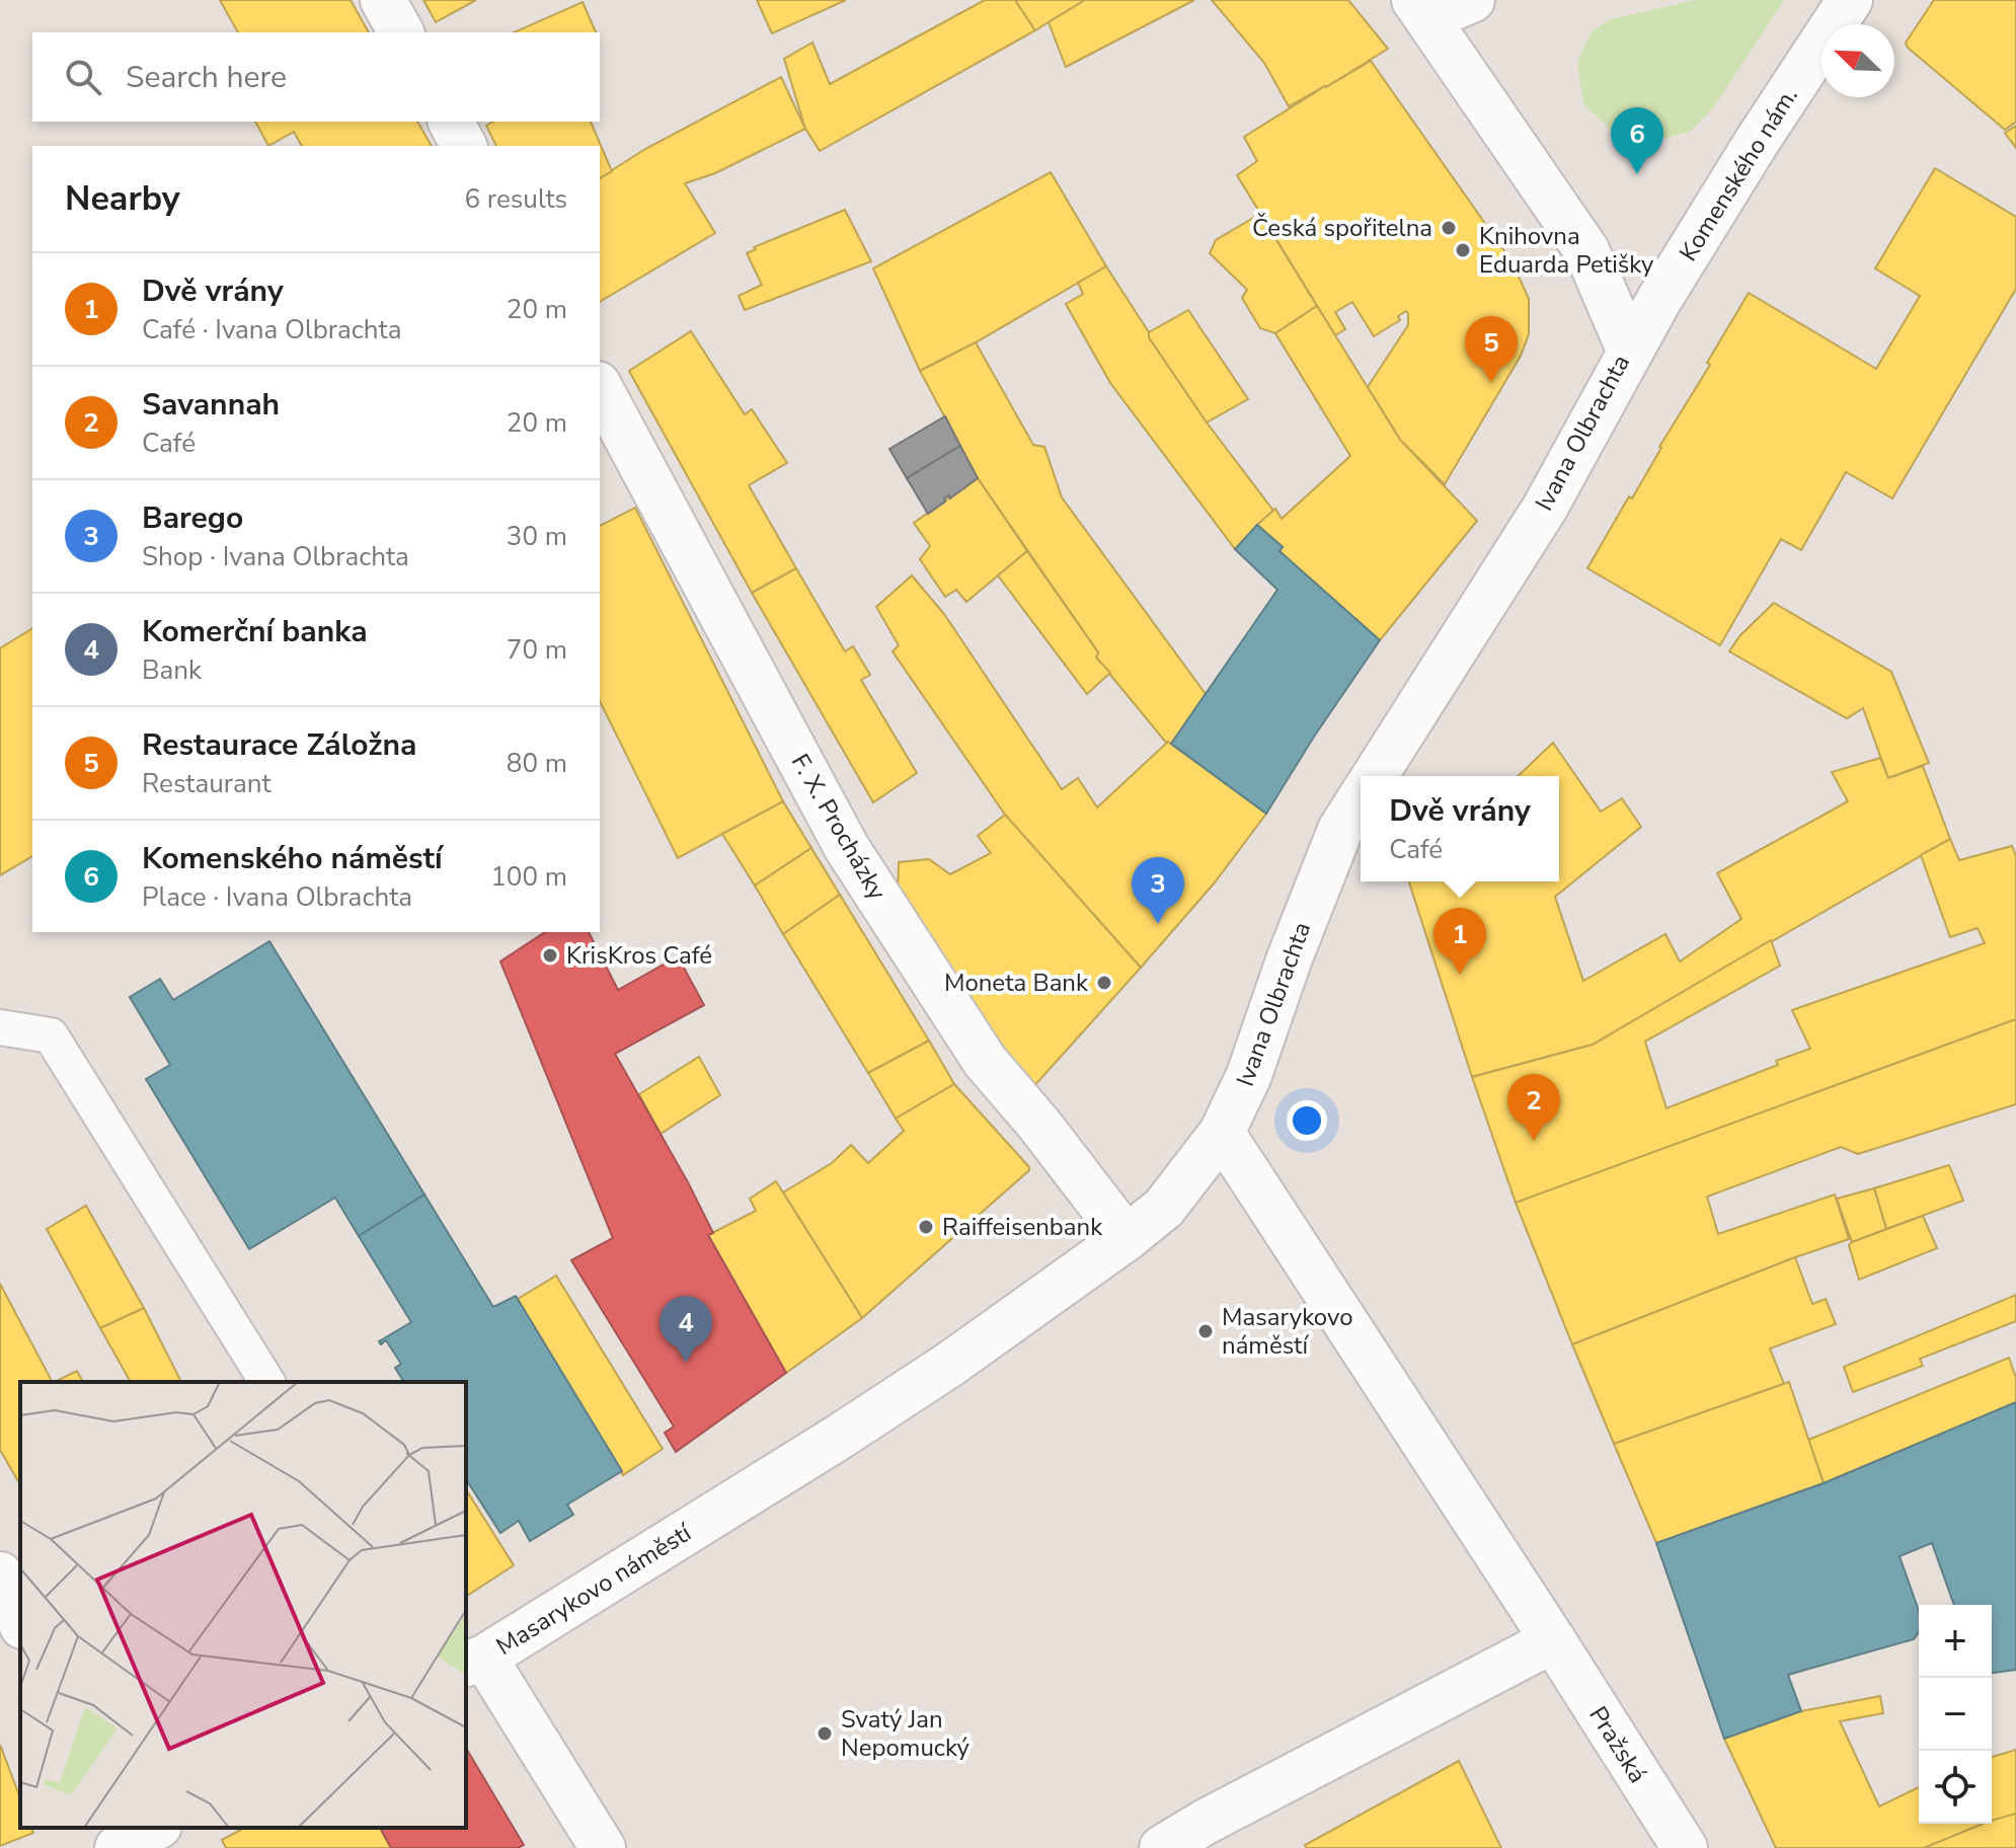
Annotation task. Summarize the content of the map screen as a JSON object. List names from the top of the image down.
{
  "streets": {
    "main road": [
      "Komenského nám.",
      "Ivana Olbrachta",
      "F. X. Procházky",
      "Masarykovo náměstí",
      "Pražská"
    ]
  },
  "crossings": [
    ["Komenského nám.", "Ivana Olbrachta"],
    ["Ivana Olbrachta", "Masarykovo náměstí"],
    ["F. X. Procházky", "Masarykovo náměstí"]
  ],
  "places": [
    "Česká spořitelna",
    "Knihovna Eduarda Petišky",
    "KrisKros Café",
    "Moneta Bank",
    "Raiffeisenbank",
    "Masarykovo náměstí",
    "Svatý Jan Nepomucký"
  ],
  "north": "top left",
  "page": {
    "search": "Search here",
    "pins": [
      "6",
      "5",
      "3",
      "1",
      "2",
      "4"
    ],
    "heading": ["Nearby", "6 results"],
    "list": [
      {
        "mark": "1",
        "name": "Dvě vrány",
        "note": "Café · Ivana Olbrachta",
        "value": "20 m"
      },
      {
        "mark": "2",
        "name": "Savannah",
        "note": "Café",
        "value": "20 m"
      },
      {
        "mark": "3",
        "name": "Barego",
        "note": "Shop · Ivana Olbrachta",
        "value": "30 m"
      },
      {
        "mark": "4",
        "name": "Komerční banka",
        "note": "Bank",
        "value": "70 m"
      },
      {
        "mark": "5",
        "name": "Restaurace Záložna",
        "note": "Restaurant",
        "value": "80 m"
      },
      {
        "mark": "6",
        "name": "Komenského náměstí",
        "note": "Place · Ivana Olbrachta",
        "value": "100 m"
      }
    ],
    "popup": ["Dvě vrány", "Café"],
    "map_buttons": ["+", "−"]
  }
}
